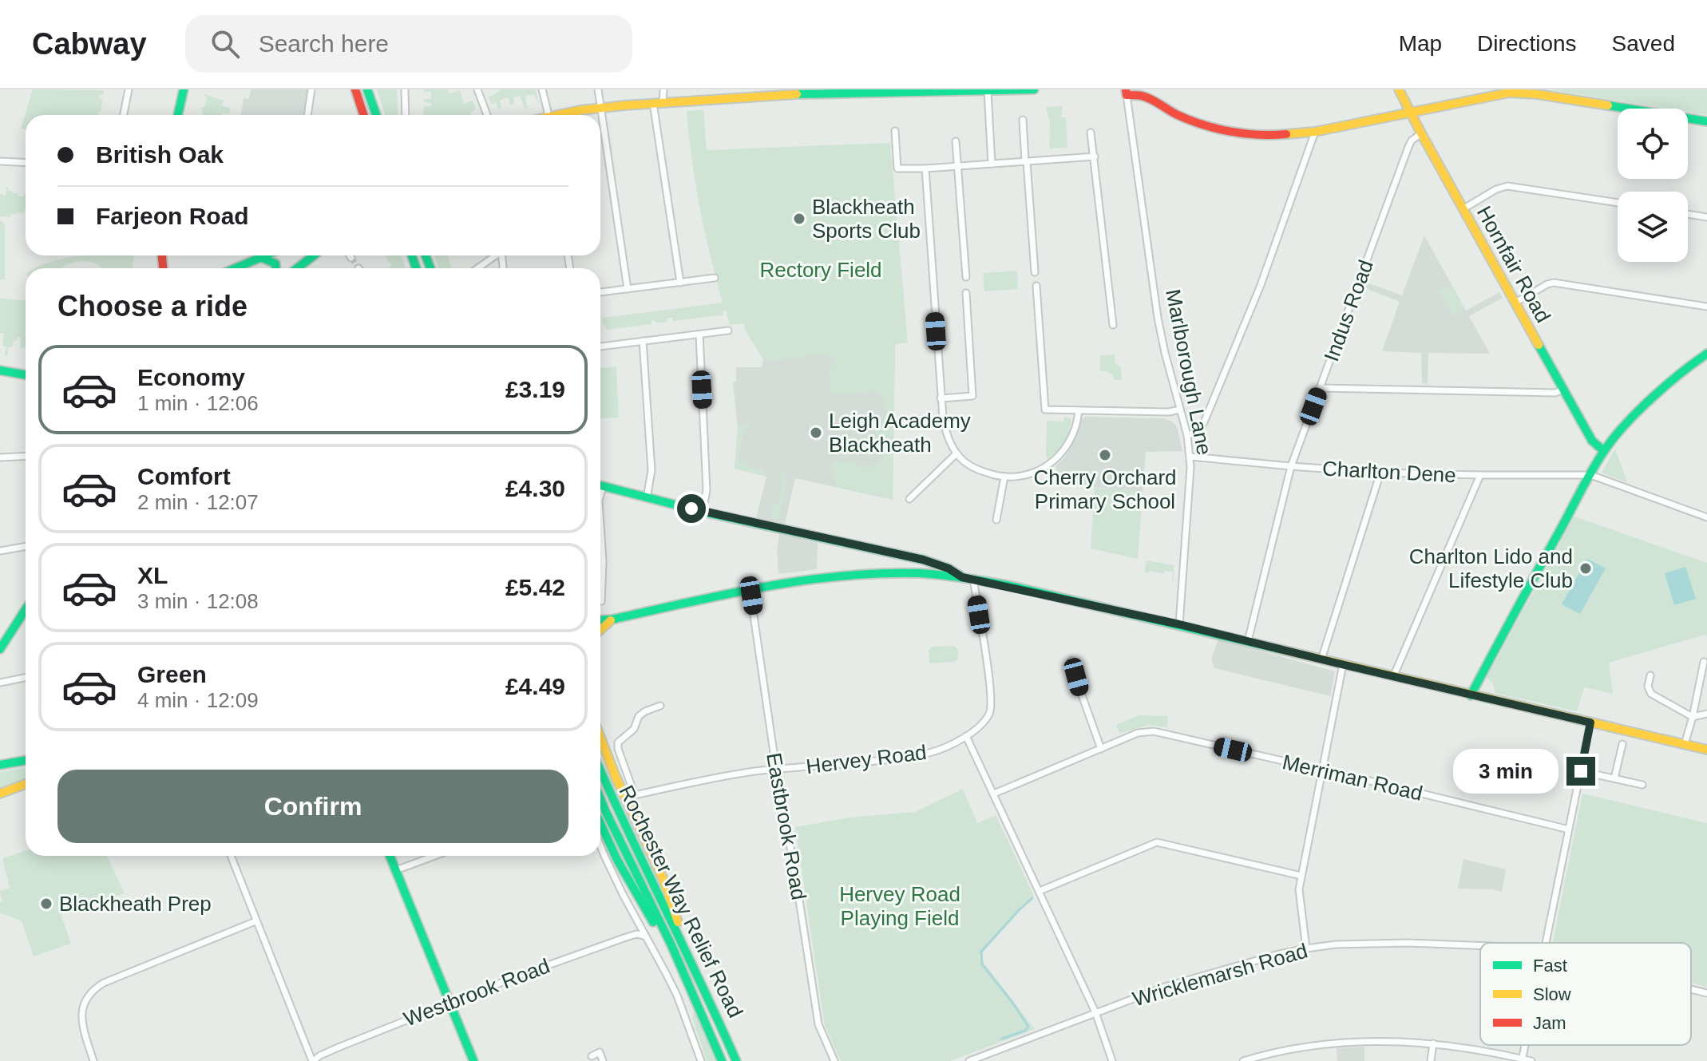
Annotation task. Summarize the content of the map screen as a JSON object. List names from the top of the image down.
{
  "streets": {
    "main road": ["Hornfair Road", "Rochester Way Relief Road"],
    "street": [
      "Indus Road",
      "Marlborough Lane",
      "Charlton Dene",
      "Hervey Road",
      "Merriman Road",
      "Eastbrook Road",
      "Wricklemarsh Road",
      "Westbrook Road"
    ]
  },
  "crossings": [
    ["Hornfair Road", "Indus Road"],
    ["Indus Road", "Charlton Dene"],
    ["Marlborough Lane", "Charlton Dene"],
    ["Hervey Road", "Eastbrook Road"]
  ],
  "parks": ["Rectory Field", "Hervey Road Playing Field"],
  "places": [
    "Blackheath Sports Club",
    "Leigh Academy Blackheath",
    "Cherry Orchard Primary School",
    "Charlton Lido and Lifestyle Club",
    "Blackheath Prep"
  ],
  "legend": ["Fast", "Slow", "Jam"],
  "page": {
    "header": "Cabway",
    "search": "Search here",
    "nav": ["Map", "Directions", "Saved"],
    "banner": ["British Oak", "Farjeon Road"],
    "heading": "Choose a ride",
    "list": [
      {
        "name": "Economy",
        "note": "1 min · 12:06",
        "value": "£3.19"
      },
      {
        "name": "Comfort",
        "note": "2 min · 12:07",
        "value": "£4.30"
      },
      {
        "name": "XL",
        "note": "3 min · 12:08",
        "value": "£5.42"
      },
      {
        "name": "Green",
        "note": "4 min · 12:09",
        "value": "£4.49"
      }
    ],
    "bubble": "3 min",
    "buttons": "Confirm"
  }
}
